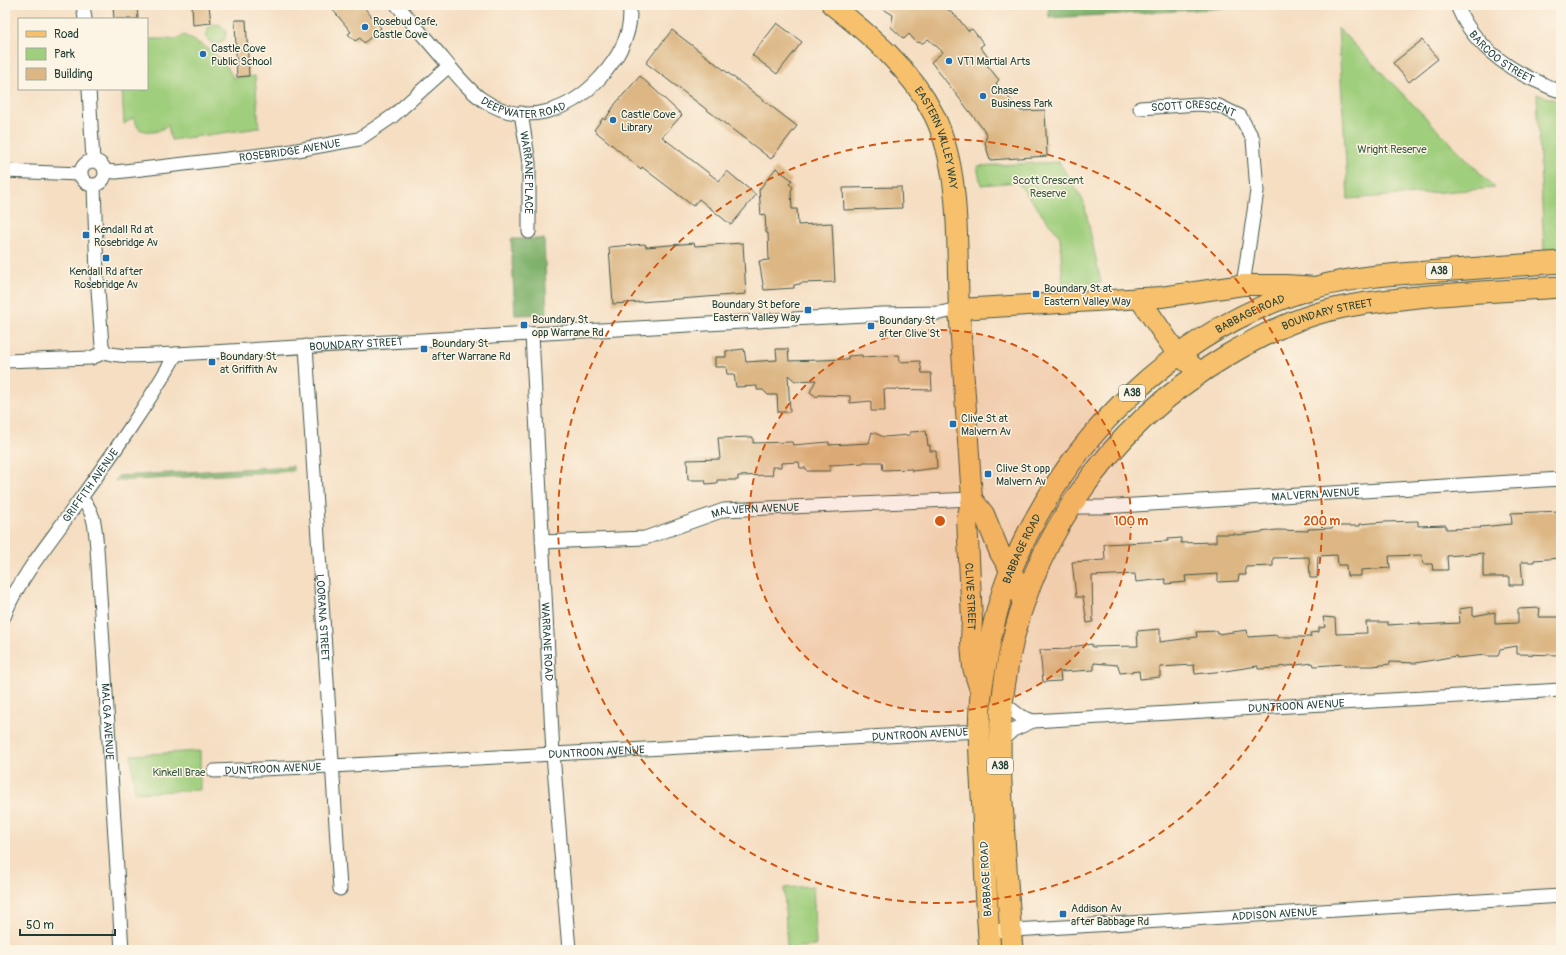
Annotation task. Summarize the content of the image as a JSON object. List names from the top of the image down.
{
  "streets": {
    "highway": ["A38", "BABBAGE ROAD", "BOUNDARY STREET"],
    "main road": ["EASTERN VALLEY WAY", "CLIVE STREET"],
    "street": [
      "BARCOO STREET",
      "DEEPWATER ROAD",
      "SCOTT CRESCENT",
      "ROSEBRIDGE AVENUE",
      "WARRANE PLACE",
      "GRIFFITH AVENUE",
      "MALVERN AVENUE",
      "LOORANA STREET",
      "WARRANE ROAD",
      "DUNTROON AVENUE",
      "MALGA AVENUE",
      "ADDISON AVENUE"
    ]
  },
  "crossings": [
    ["DEEPWATER ROAD", "ROSEBRIDGE AVENUE"],
    ["DEEPWATER ROAD", "WARRANE PLACE"],
    ["SCOTT CRESCENT", "BOUNDARY STREET"],
    ["EASTERN VALLEY WAY", "BOUNDARY STREET"],
    ["EASTERN VALLEY WAY", "CLIVE STREET"],
    ["BABBAGE ROAD", "BOUNDARY STREET"],
    ["BABBAGE ROAD", "MALVERN AVENUE"],
    ["BABBAGE ROAD", "CLIVE STREET"],
    ["BABBAGE ROAD", "DUNTROON AVENUE"],
    ["BABBAGE ROAD", "ADDISON AVENUE"],
    ["BOUNDARY STREET", "GRIFFITH AVENUE"],
    ["BOUNDARY STREET", "CLIVE STREET"],
    ["BOUNDARY STREET", "LOORANA STREET"],
    ["BOUNDARY STREET", "WARRANE ROAD"],
    ["GRIFFITH AVENUE", "MALGA AVENUE"],
    ["MALVERN AVENUE", "CLIVE STREET"],
    ["MALVERN AVENUE", "WARRANE ROAD"],
    ["LOORANA STREET", "DUNTROON AVENUE"],
    ["WARRANE ROAD", "DUNTROON AVENUE"]
  ],
  "parks": ["Wright Reserve", "Scott Crescent Reserve", "Kinkell Brae"],
  "places": {
    "other": [
      "Rosebud Cafe, Castle Cove",
      "Castle Cove Public School",
      "VT1 Martial Arts",
      "Chase Business Park",
      "Castle Cove Library"
    ],
    "transit": [
      "Kendall Rd at Rosebridge Av",
      "Kendall Rd after Rosebridge Av",
      "Boundary St at Eastern Valley Way",
      "Boundary St before Eastern Valley Way",
      "Boundary St opp Warrane Rd",
      "Boundary St after Clive St",
      "Boundary St after Warrane Rd",
      "Boundary St at Griffith Av",
      "Clive St at Malvern Av",
      "Clive St opp Malvern Av",
      "Addison Av after Babbage Rd"
    ]
  },
  "legend": ["Road", "Park", "Building"],
  "scale_bar": "50 m",
  "rings": ["100 m", "200 m"]
}
